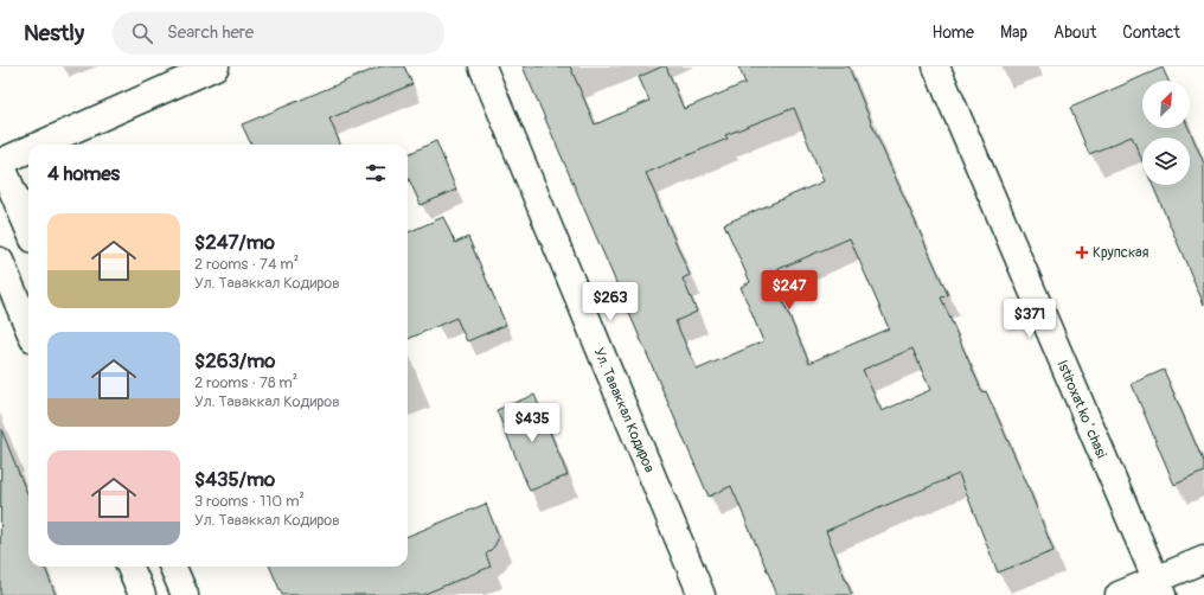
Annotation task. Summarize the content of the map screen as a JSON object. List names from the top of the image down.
{
  "streets": {
    "street": ["Istiroxat koʻchasi", "Ул. Таваккал Кодиров"]
  },
  "places": {
    "health": ["Крупская"]
  },
  "north": "top right",
  "page": {
    "header": "Nestly",
    "search": "Search here",
    "nav": [
      "Home",
      "Map",
      "About",
      "Contact"
    ],
    "heading": "4 homes",
    "list": [
      {
        "name": "$247/mo",
        "note": "2 rooms · 74 m² · Ул. Таваккал Кодиров"
      },
      {
        "name": "$263/mo",
        "note": "2 rooms · 78 m² · Ул. Таваккал Кодиров"
      },
      {
        "name": "$435/mo",
        "note": "3 rooms · 110 m² · Ул. Таваккал Кодиров"
      }
    ],
    "price": [
      "$247",
      "$263",
      "$371",
      "$435"
    ]
  }
}
